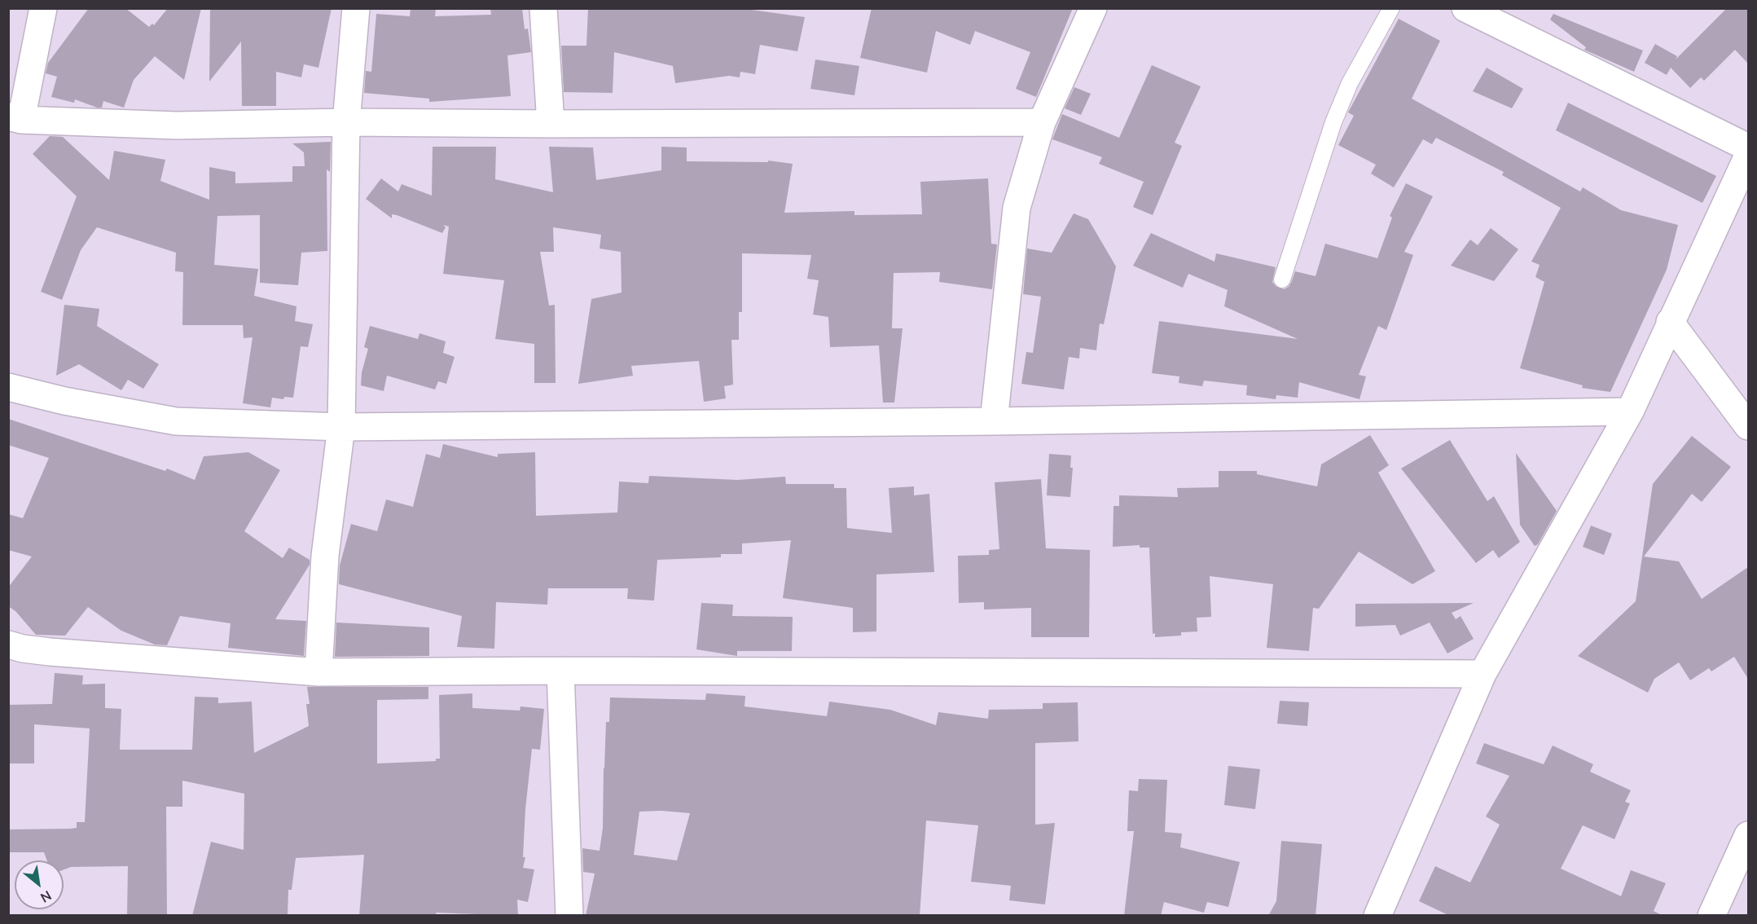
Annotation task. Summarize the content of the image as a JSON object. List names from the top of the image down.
{
  "north": "bottom right"
}
